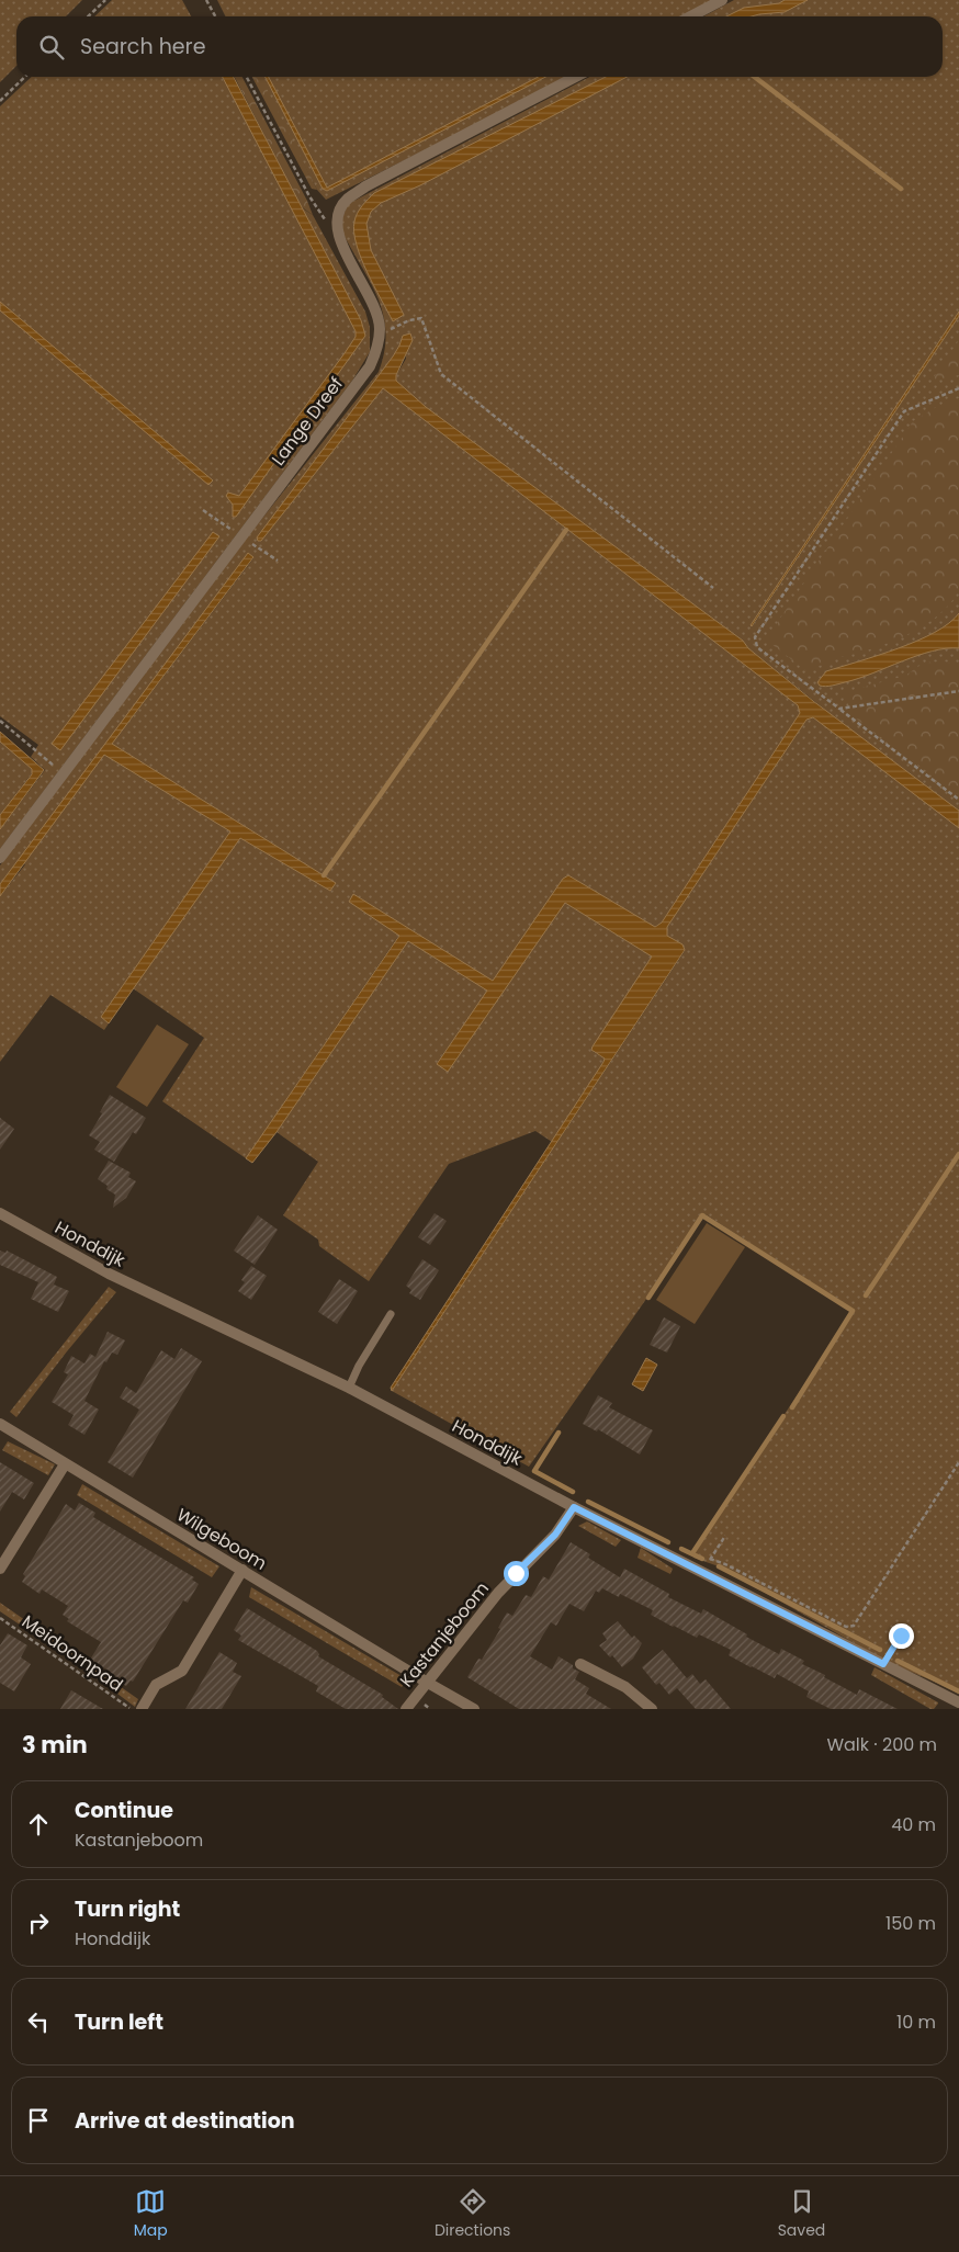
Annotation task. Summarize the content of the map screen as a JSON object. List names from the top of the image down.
{
  "streets": {
    "street": [
      "Lange Dreef",
      "Honddijk",
      "Wilgeboom",
      "Kastanjeboom"
    ],
    "path": ["Meidoornpad"]
  },
  "crossings": [
    ["Honddijk", "Kastanjeboom"],
    ["Wilgeboom", "Kastanjeboom"]
  ],
  "page": {
    "search": "Search here",
    "heading": ["3 min", "Walk · 200 m"],
    "list": [
      ["Continue", "Kastanjeboom", "40 m"],
      ["Turn right", "Honddijk", "150 m"],
      ["Turn left", "10 m"],
      "Arrive at destination"
    ],
    "nav": ["Map", "Directions", "Saved"]
  }
}
